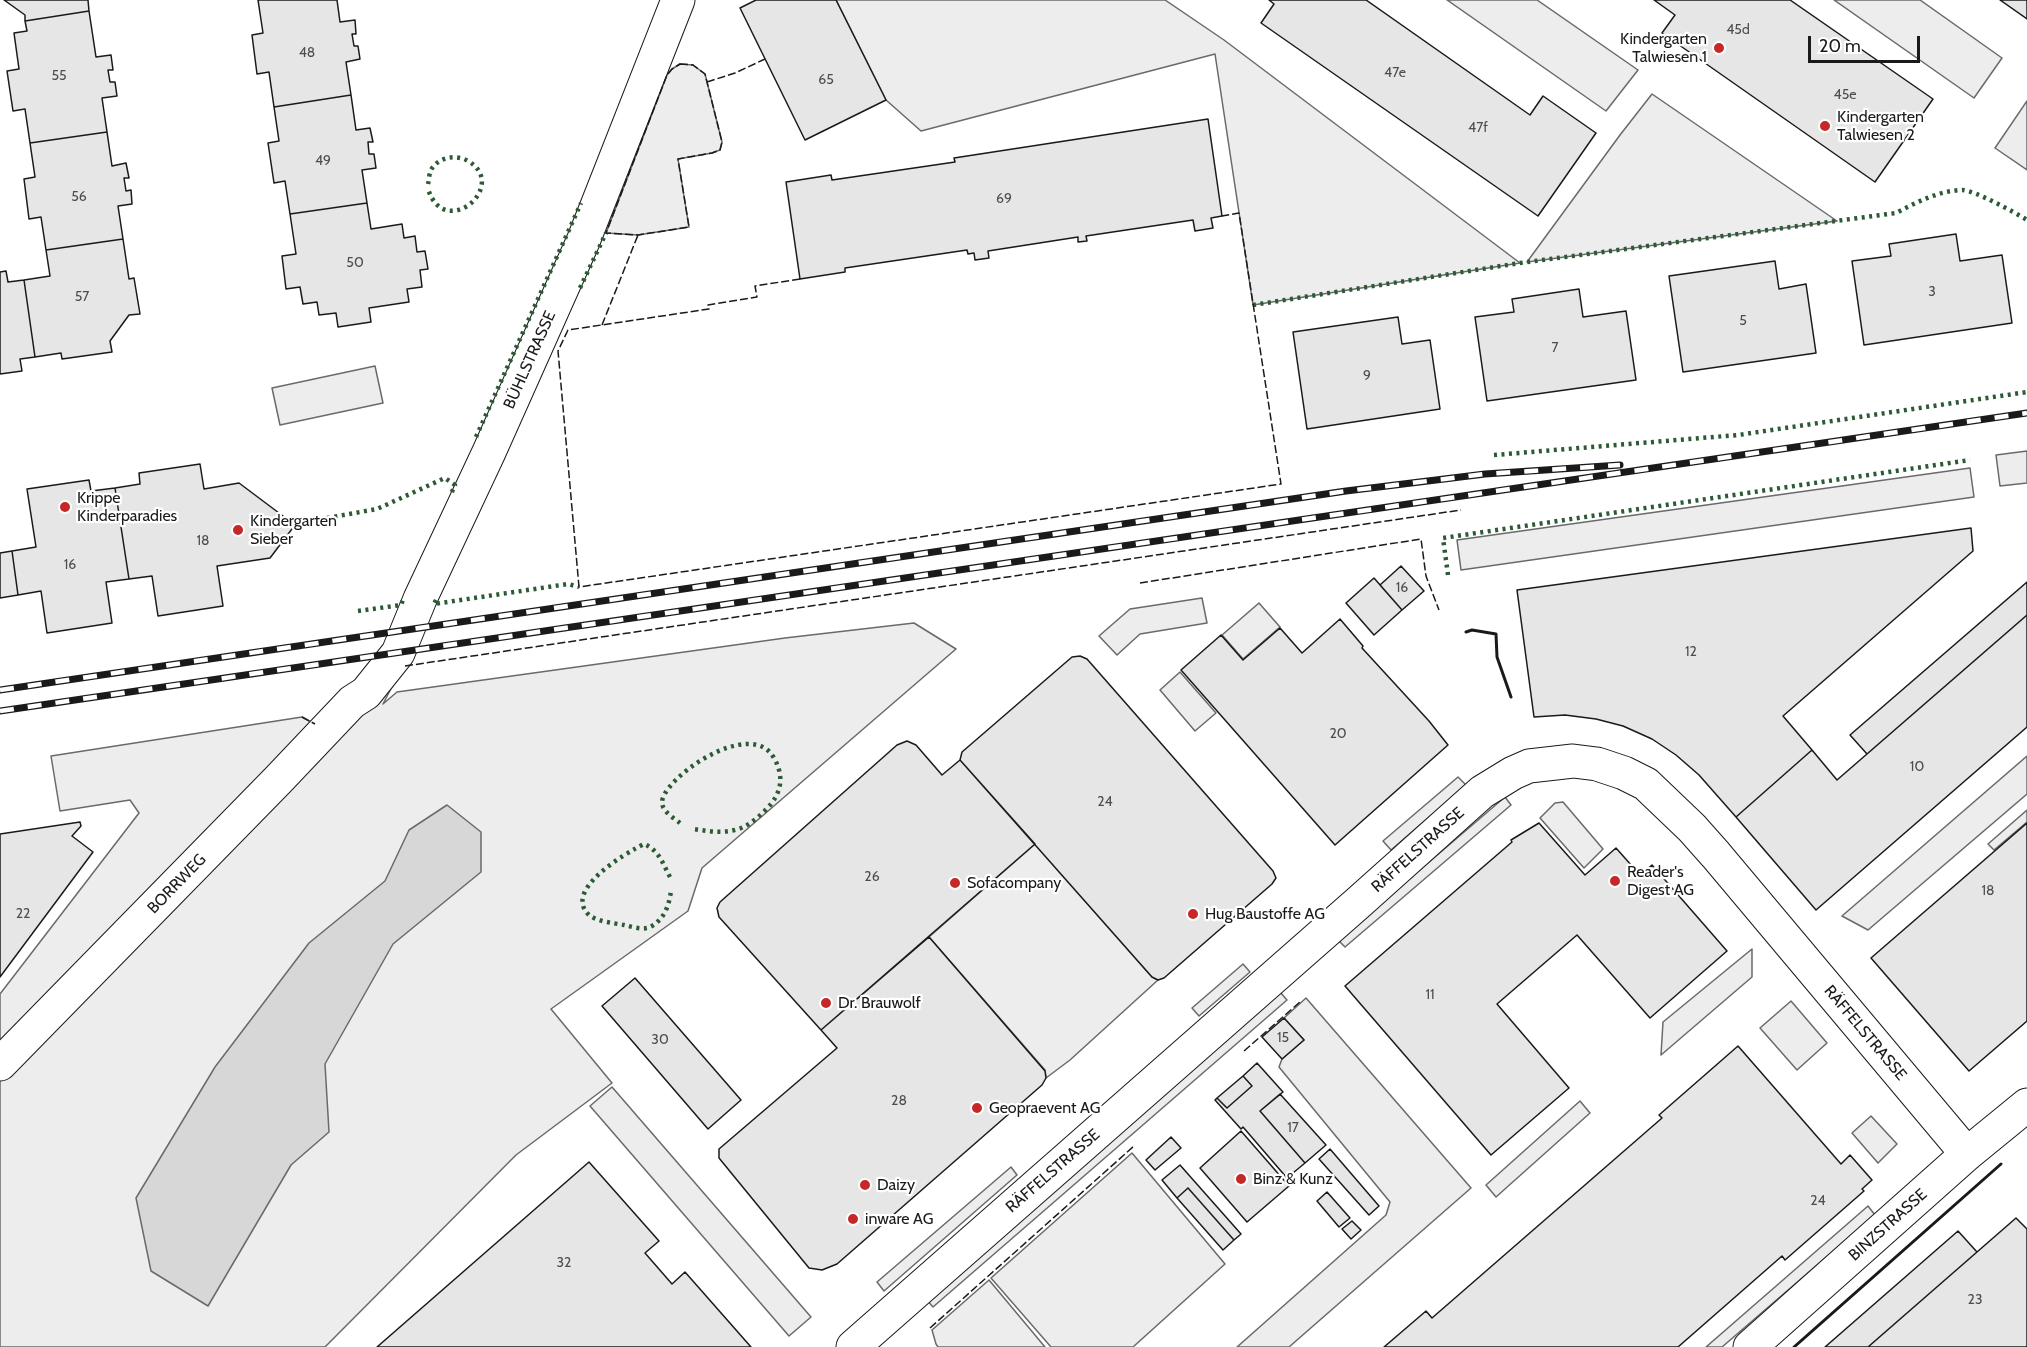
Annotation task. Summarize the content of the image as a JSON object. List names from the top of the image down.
{
  "streets": {
    "street": [
      "BÜHLSTRASSE",
      "RÄFFELSTRASSE",
      "BORRWEG",
      "BINZSTRASSE"
    ]
  },
  "crossings": [
    ["BÜHLSTRASSE", "BORRWEG"],
    ["RÄFFELSTRASSE", "BINZSTRASSE"]
  ],
  "places": [
    "Kindergarten Talwiesen 1",
    "Kindergarten Talwiesen 2",
    "Krippe Kinderparadies",
    "Kindergarten Sieber",
    "Reader's Digest AG",
    "Sofacompany",
    "Hug Baustoffe AG",
    "Dr. Brauwolf",
    "Geopraevent AG",
    "Binz & Kunz",
    "Daizy",
    "inware AG"
  ],
  "house_numbers": [
    "45d",
    "48",
    "47e",
    "55",
    "65",
    "45e",
    "47f",
    "49",
    "56",
    "69",
    "50",
    "3",
    "57",
    "5",
    "7",
    "9",
    "18",
    "16",
    "16",
    "12",
    "20",
    "10",
    "24",
    "26",
    "18",
    "22",
    "11",
    "15",
    "30",
    "28",
    "17",
    "24",
    "32",
    "23"
  ],
  "scale_bar": "20 m"
}
